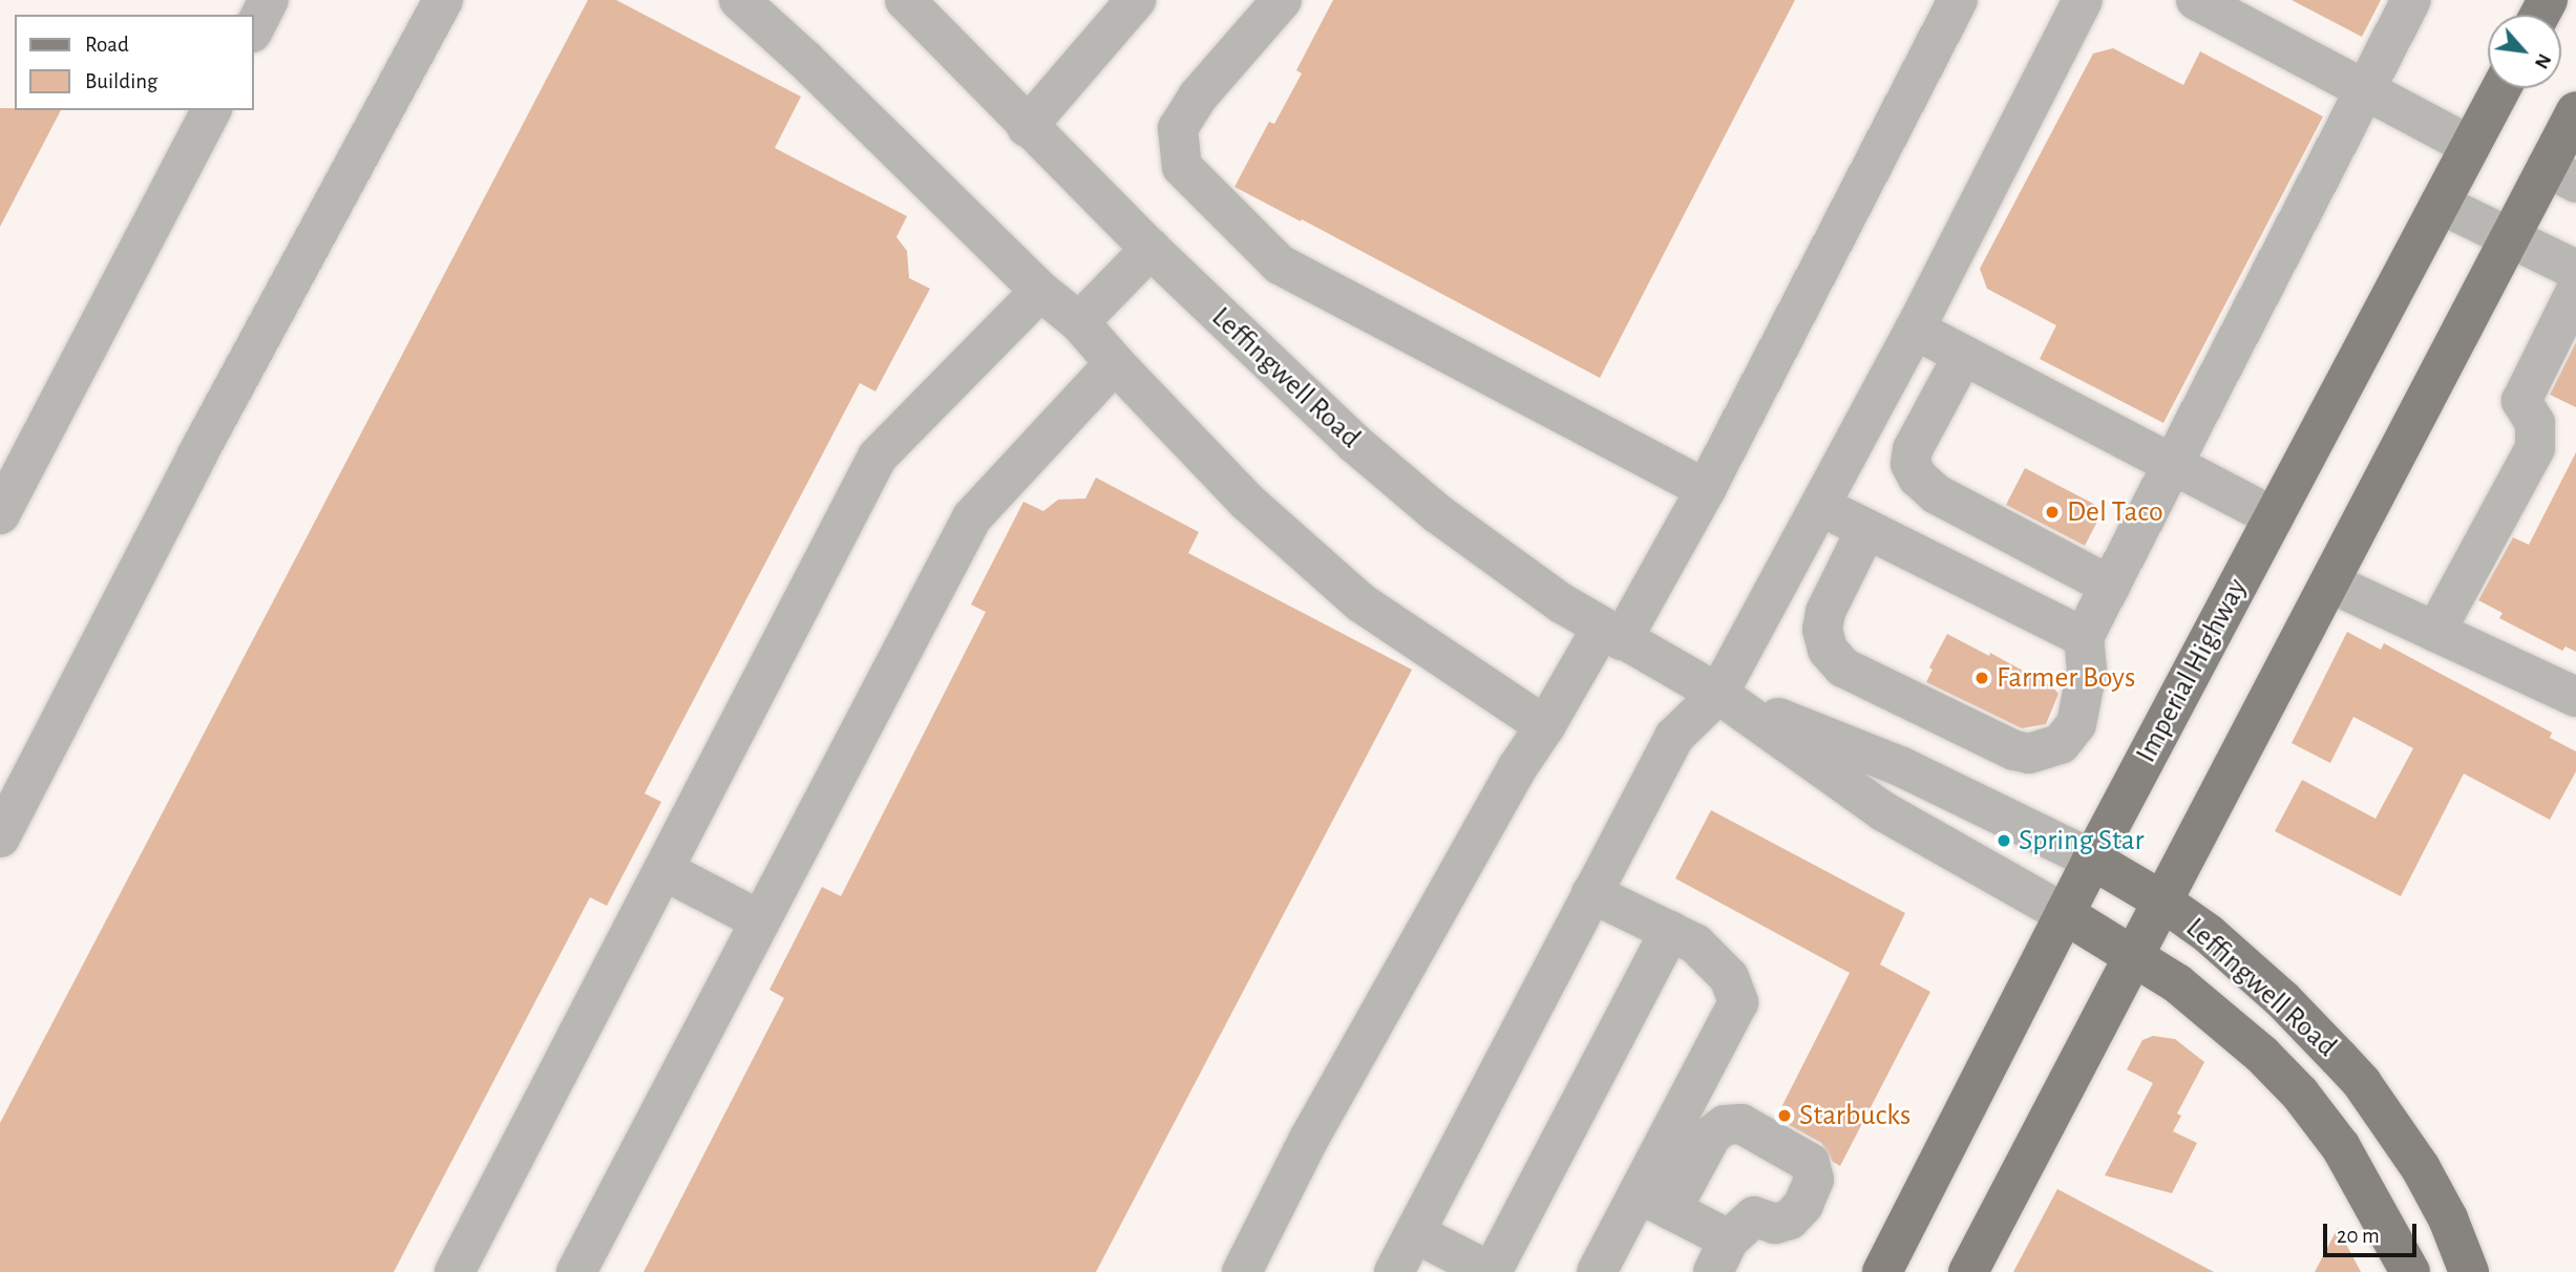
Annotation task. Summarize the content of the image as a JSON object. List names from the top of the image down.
{
  "streets": {
    "main road": ["Leffingwell Road", "Imperial Highway"]
  },
  "crossings": [
    ["Leffingwell Road", "Imperial Highway"]
  ],
  "places": [
    "Del Taco",
    "Farmer Boys",
    "Spring Star",
    "Starbucks"
  ],
  "legend": ["Road", "Building"],
  "scale_bar": "20 m",
  "north": "bottom right"
}
